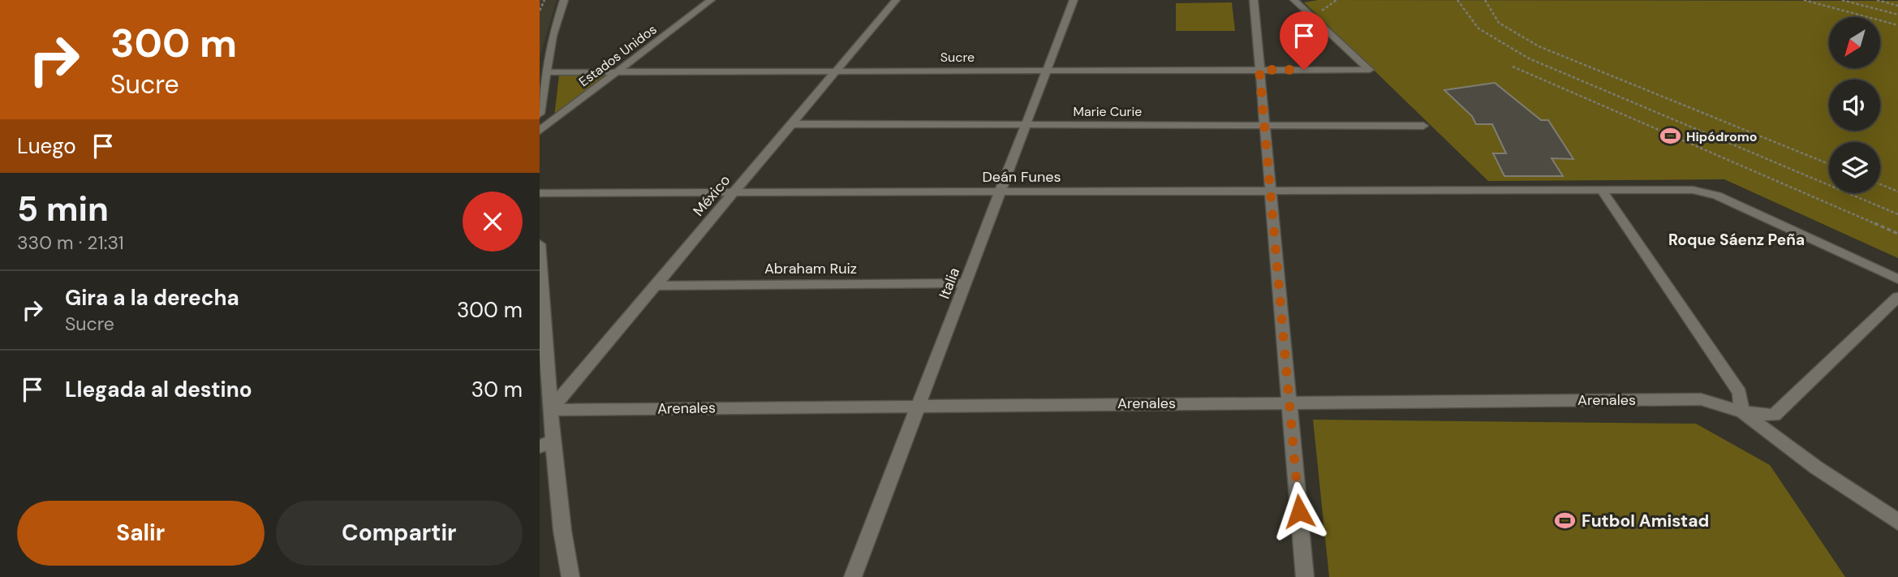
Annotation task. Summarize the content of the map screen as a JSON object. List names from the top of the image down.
{
  "streets": {
    "street": [
      "Estados Unidos",
      "Sucre",
      "Marie Curie",
      "Deán Funes",
      "México",
      "Abraham Ruiz",
      "Italia",
      "Arenales"
    ]
  },
  "crossings": [
    ["Estados Unidos", "Sucre"],
    ["Sucre", "México"],
    ["Sucre", "Italia"],
    ["Marie Curie", "México"],
    ["Marie Curie", "Italia"],
    ["Deán Funes", "México"],
    ["Deán Funes", "Italia"],
    ["México", "Abraham Ruiz"],
    ["México", "Arenales"],
    ["Abraham Ruiz", "Italia"],
    ["Italia", "Arenales"]
  ],
  "districts": ["Roque Sáenz Peña"],
  "places": {
    "sports": ["Hipódromo", "Futbol Amistad"]
  },
  "north": "bottom left",
  "page": {
    "turn": ["300 m", "Sucre"],
    "then": "Luego",
    "heading": ["5 min", "330 m · 21:31"],
    "list": [
      {
        "name": "Gira a la derecha",
        "note": "Sucre",
        "value": "300 m"
      },
      {
        "name": "Llegada al destino",
        "value": "30 m"
      }
    ],
    "buttons": ["Salir", "Compartir"]
  }
}
